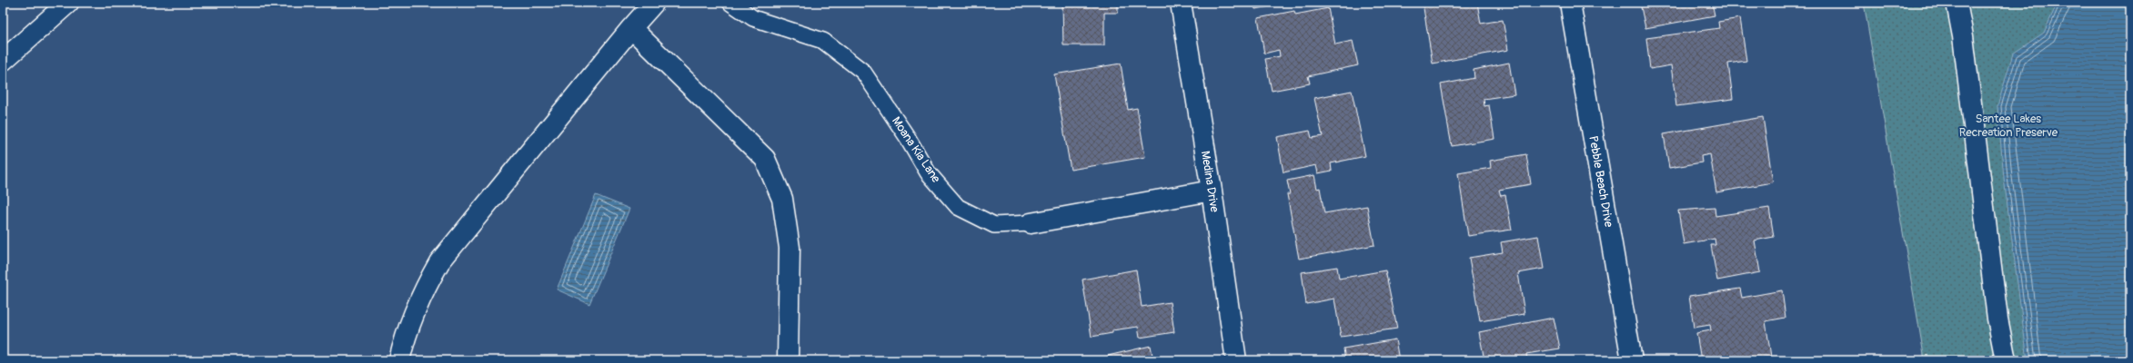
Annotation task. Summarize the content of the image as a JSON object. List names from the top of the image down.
{
  "streets": {
    "street": ["Moana Kia Lane", "Medina Drive", "Pebble Beach Drive"]
  },
  "crossings": [
    ["Moana Kia Lane", "Medina Drive"]
  ],
  "parks": ["Santee Lakes Recreation Preserve"]
}
